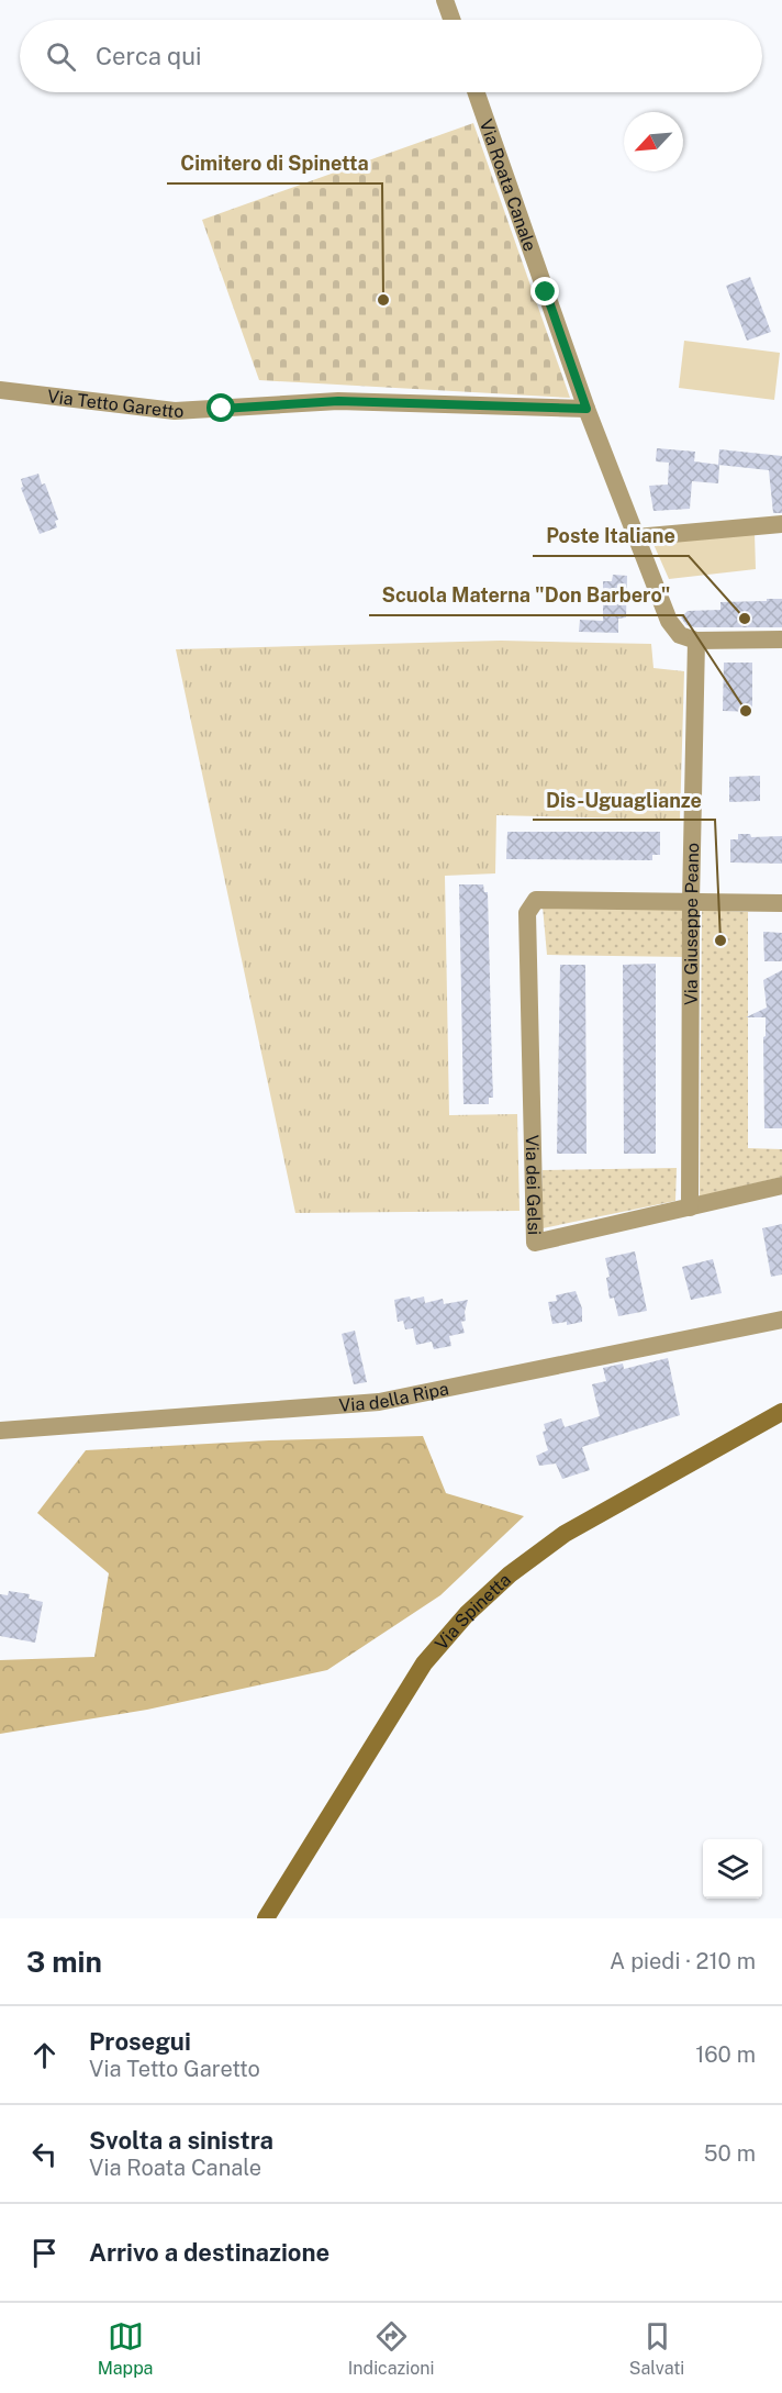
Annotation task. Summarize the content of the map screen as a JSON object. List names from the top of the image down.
{
  "streets": {
    "main road": ["Via Spinetta"],
    "street": [
      "Via Roata Canale",
      "Via Tetto Garetto",
      "Via Giuseppe Peano",
      "Via dei Gelsi",
      "Via della Ripa"
    ]
  },
  "crossings": [
    ["Via Roata Canale", "Via Tetto Garetto"],
    ["Via Roata Canale", "Via Giuseppe Peano"],
    ["Via Giuseppe Peano", "Via dei Gelsi"]
  ],
  "places": [
    "Cimitero di Spinetta",
    "Poste Italiane",
    "Scuola Materna \"Don Barbero\"",
    "Dis-Uguaglianze"
  ],
  "north": "bottom left",
  "page": {
    "search": "Cerca qui",
    "heading": ["3 min", "A piedi · 210 m"],
    "list": [
      ["Prosegui", "Via Tetto Garetto", "160 m"],
      ["Svolta a sinistra", "Via Roata Canale", "50 m"],
      "Arrivo a destinazione"
    ],
    "nav": ["Mappa", "Indicazioni", "Salvati"]
  }
}
